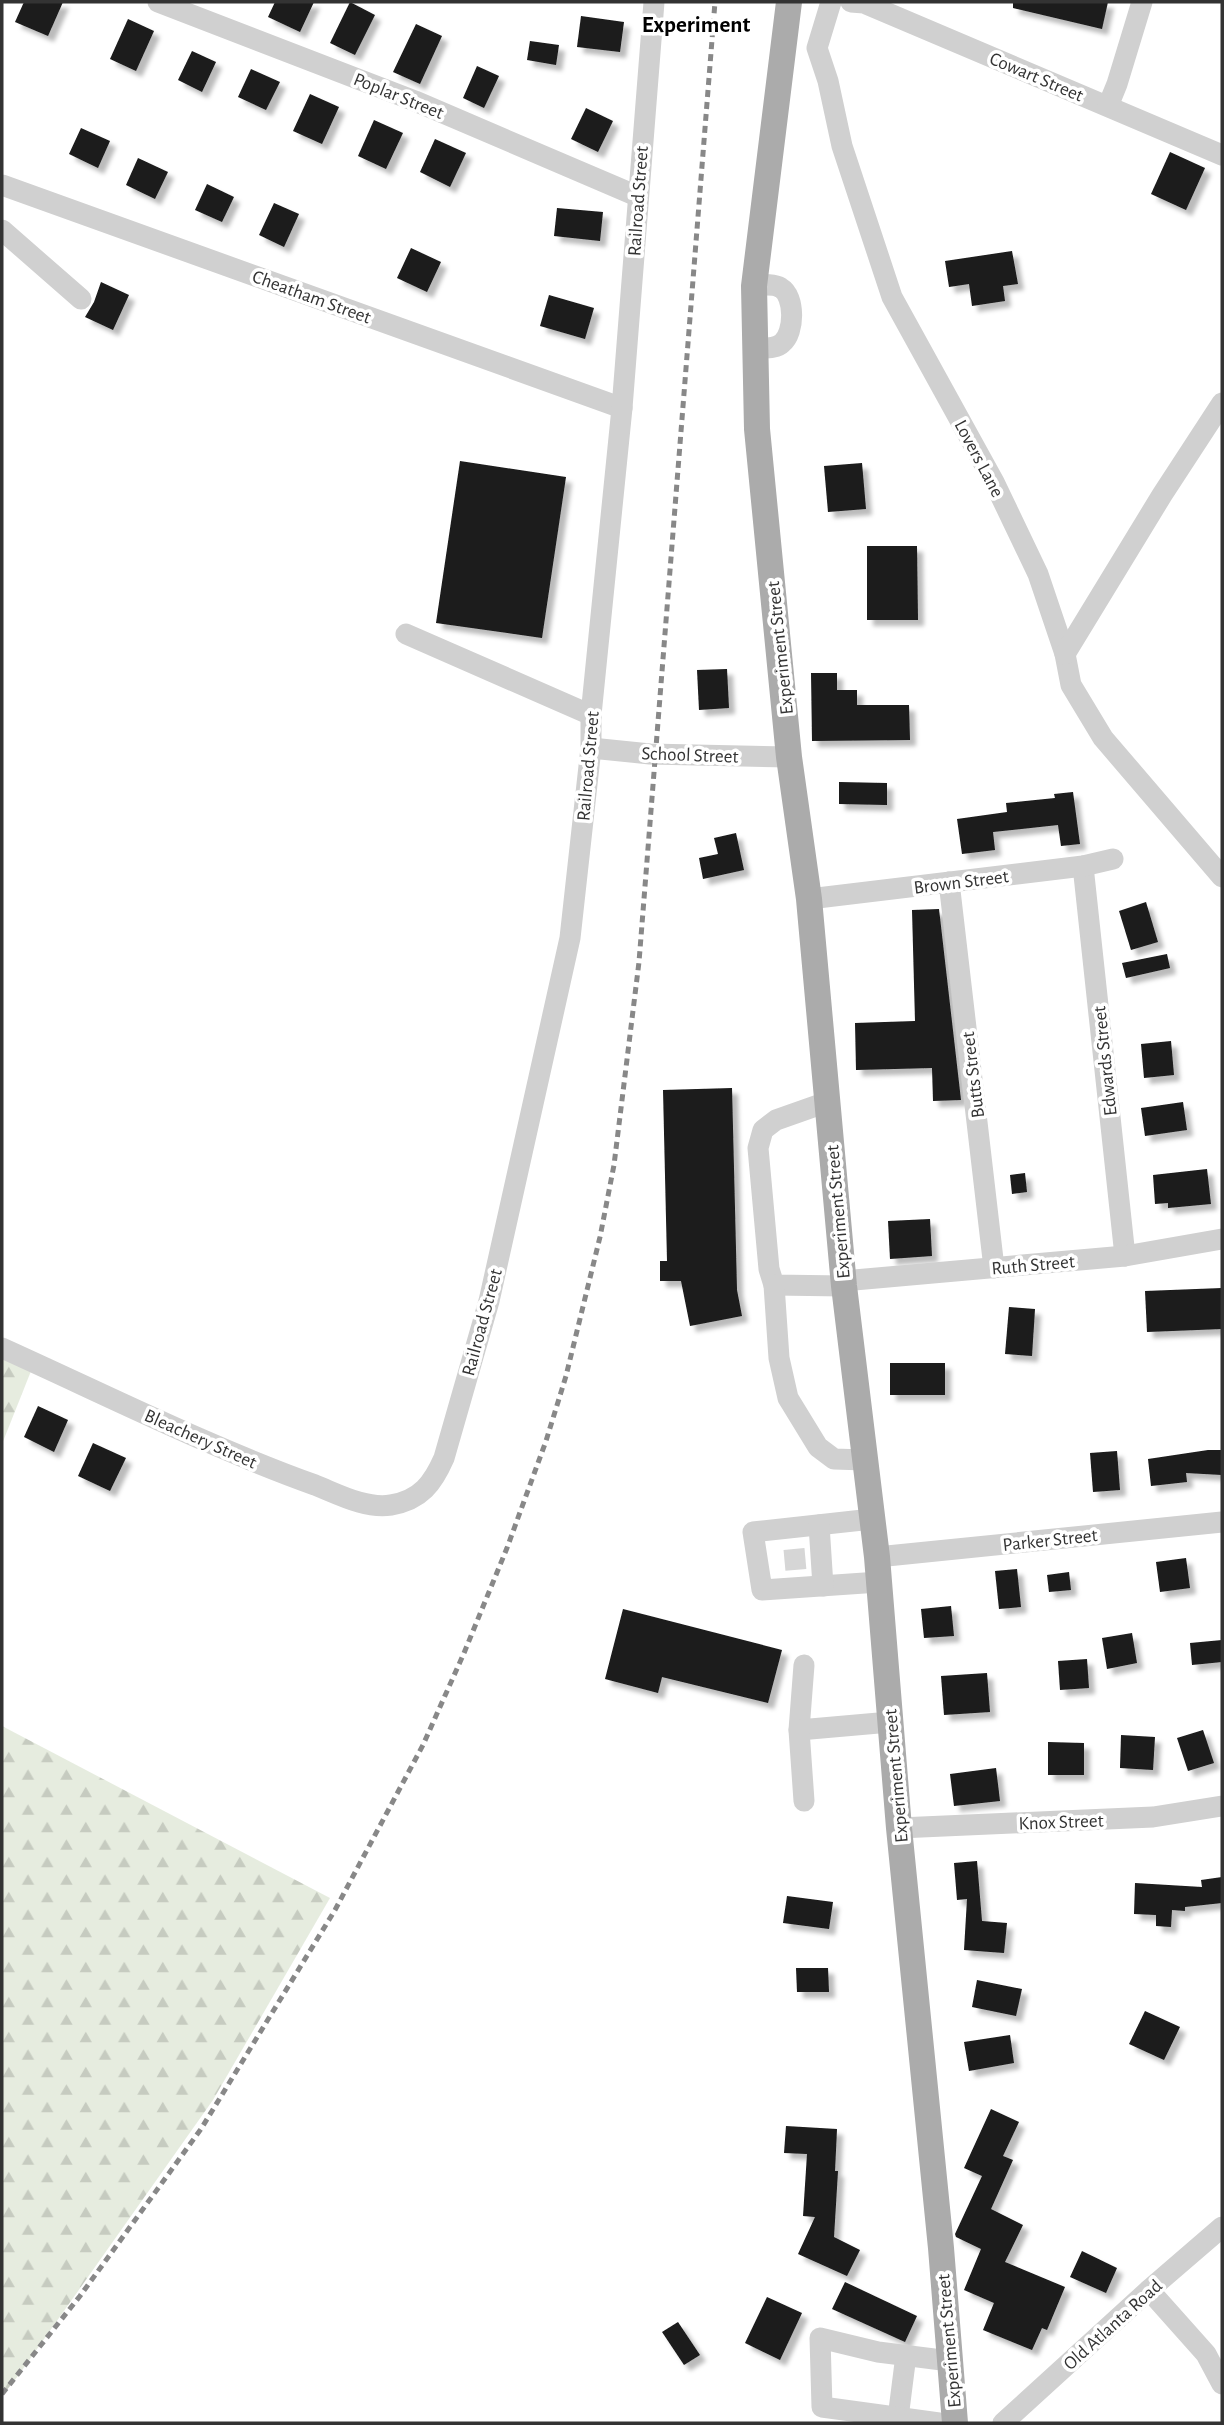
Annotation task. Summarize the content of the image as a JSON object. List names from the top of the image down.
{
  "streets": {
    "main road": ["Experiment Street"],
    "street": [
      "Cowart Street",
      "Poplar Street",
      "Railroad Street",
      "Cheatham Street",
      "Lovers Lane",
      "School Street",
      "Brown Street",
      "Edwards Street",
      "Butts Street",
      "Ruth Street",
      "Bleachery Street",
      "Parker Street",
      "Knox Street",
      "Old Atlanta Road"
    ]
  },
  "crossings": [
    ["Poplar Street", "Railroad Street"],
    ["Railroad Street", "Cheatham Street"],
    ["Railroad Street", "School Street"],
    ["Railroad Street", "Bleachery Street"],
    ["Experiment Street", "School Street"],
    ["Experiment Street", "Brown Street"],
    ["Experiment Street", "Ruth Street"],
    ["Experiment Street", "Parker Street"],
    ["Experiment Street", "Knox Street"],
    ["Brown Street", "Edwards Street"],
    ["Brown Street", "Butts Street"],
    ["Edwards Street", "Ruth Street"],
    ["Butts Street", "Ruth Street"]
  ],
  "districts": ["Experiment"]
}
